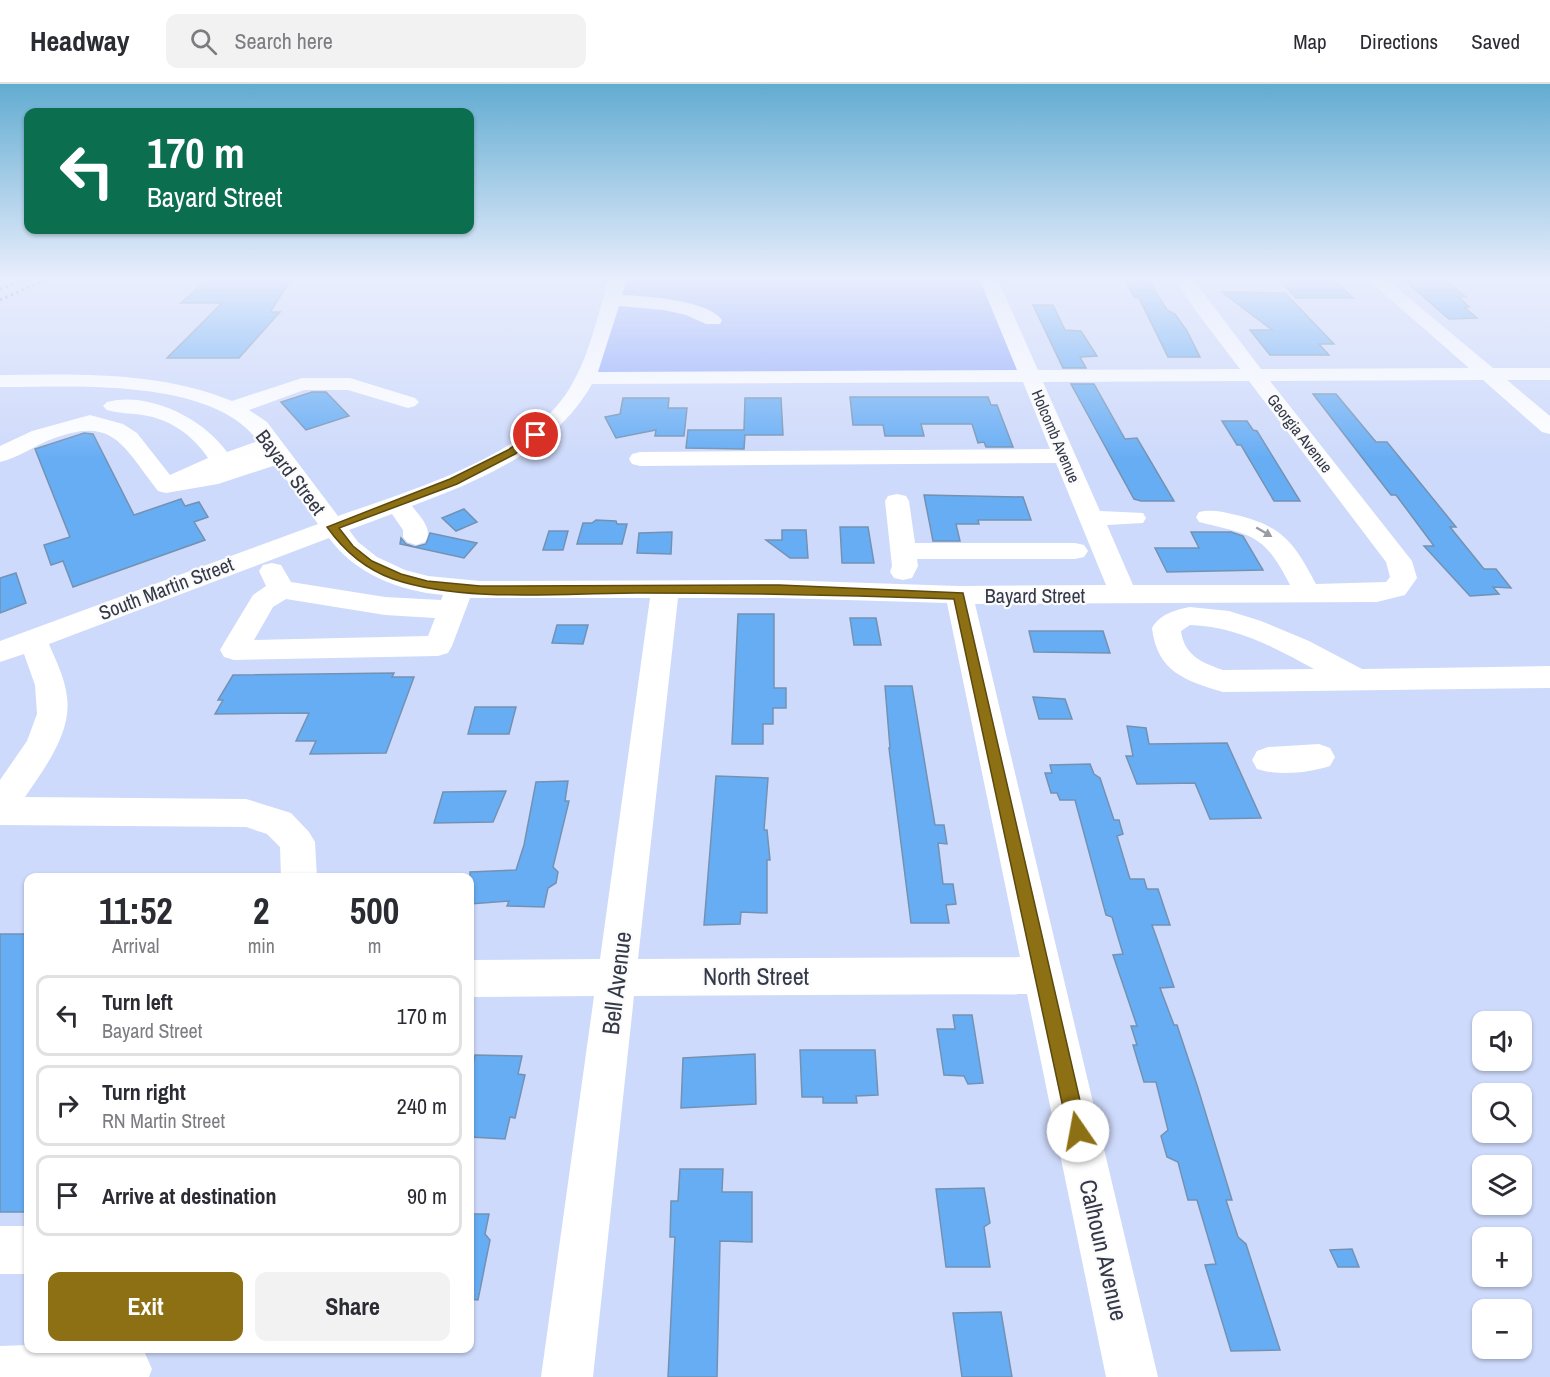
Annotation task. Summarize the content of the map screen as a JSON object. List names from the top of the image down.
{
  "streets": {
    "street": [
      "Georgia Avenue",
      "Holcomb Avenue",
      "Bayard Street",
      "South Martin Street",
      "North Street",
      "Bell Avenue",
      "Calhoun Avenue"
    ]
  },
  "crossings": [
    ["Georgia Avenue", "Bayard Street"],
    ["Holcomb Avenue", "Bayard Street"],
    ["Bayard Street", "South Martin Street"],
    ["Bayard Street", "Bell Avenue"],
    ["Bayard Street", "Calhoun Avenue"],
    ["North Street", "Bell Avenue"],
    ["North Street", "Calhoun Avenue"]
  ],
  "page": {
    "header": "Headway",
    "search": "Search here",
    "nav": ["Map", "Directions", "Saved"],
    "turn": ["170 m", "Bayard Street"],
    "eta": [
      "11:52",
      "Arrival",
      "2",
      "min",
      "500",
      "m"
    ],
    "list": [
      {
        "name": "Turn left",
        "note": "Bayard Street",
        "value": "170 m"
      },
      {
        "name": "Turn right",
        "note": "RN Martin Street",
        "value": "240 m"
      },
      {
        "name": "Arrive at destination",
        "value": "90 m"
      }
    ],
    "map_buttons": ["+", "−"],
    "buttons": ["Exit", "Share"]
  }
}
